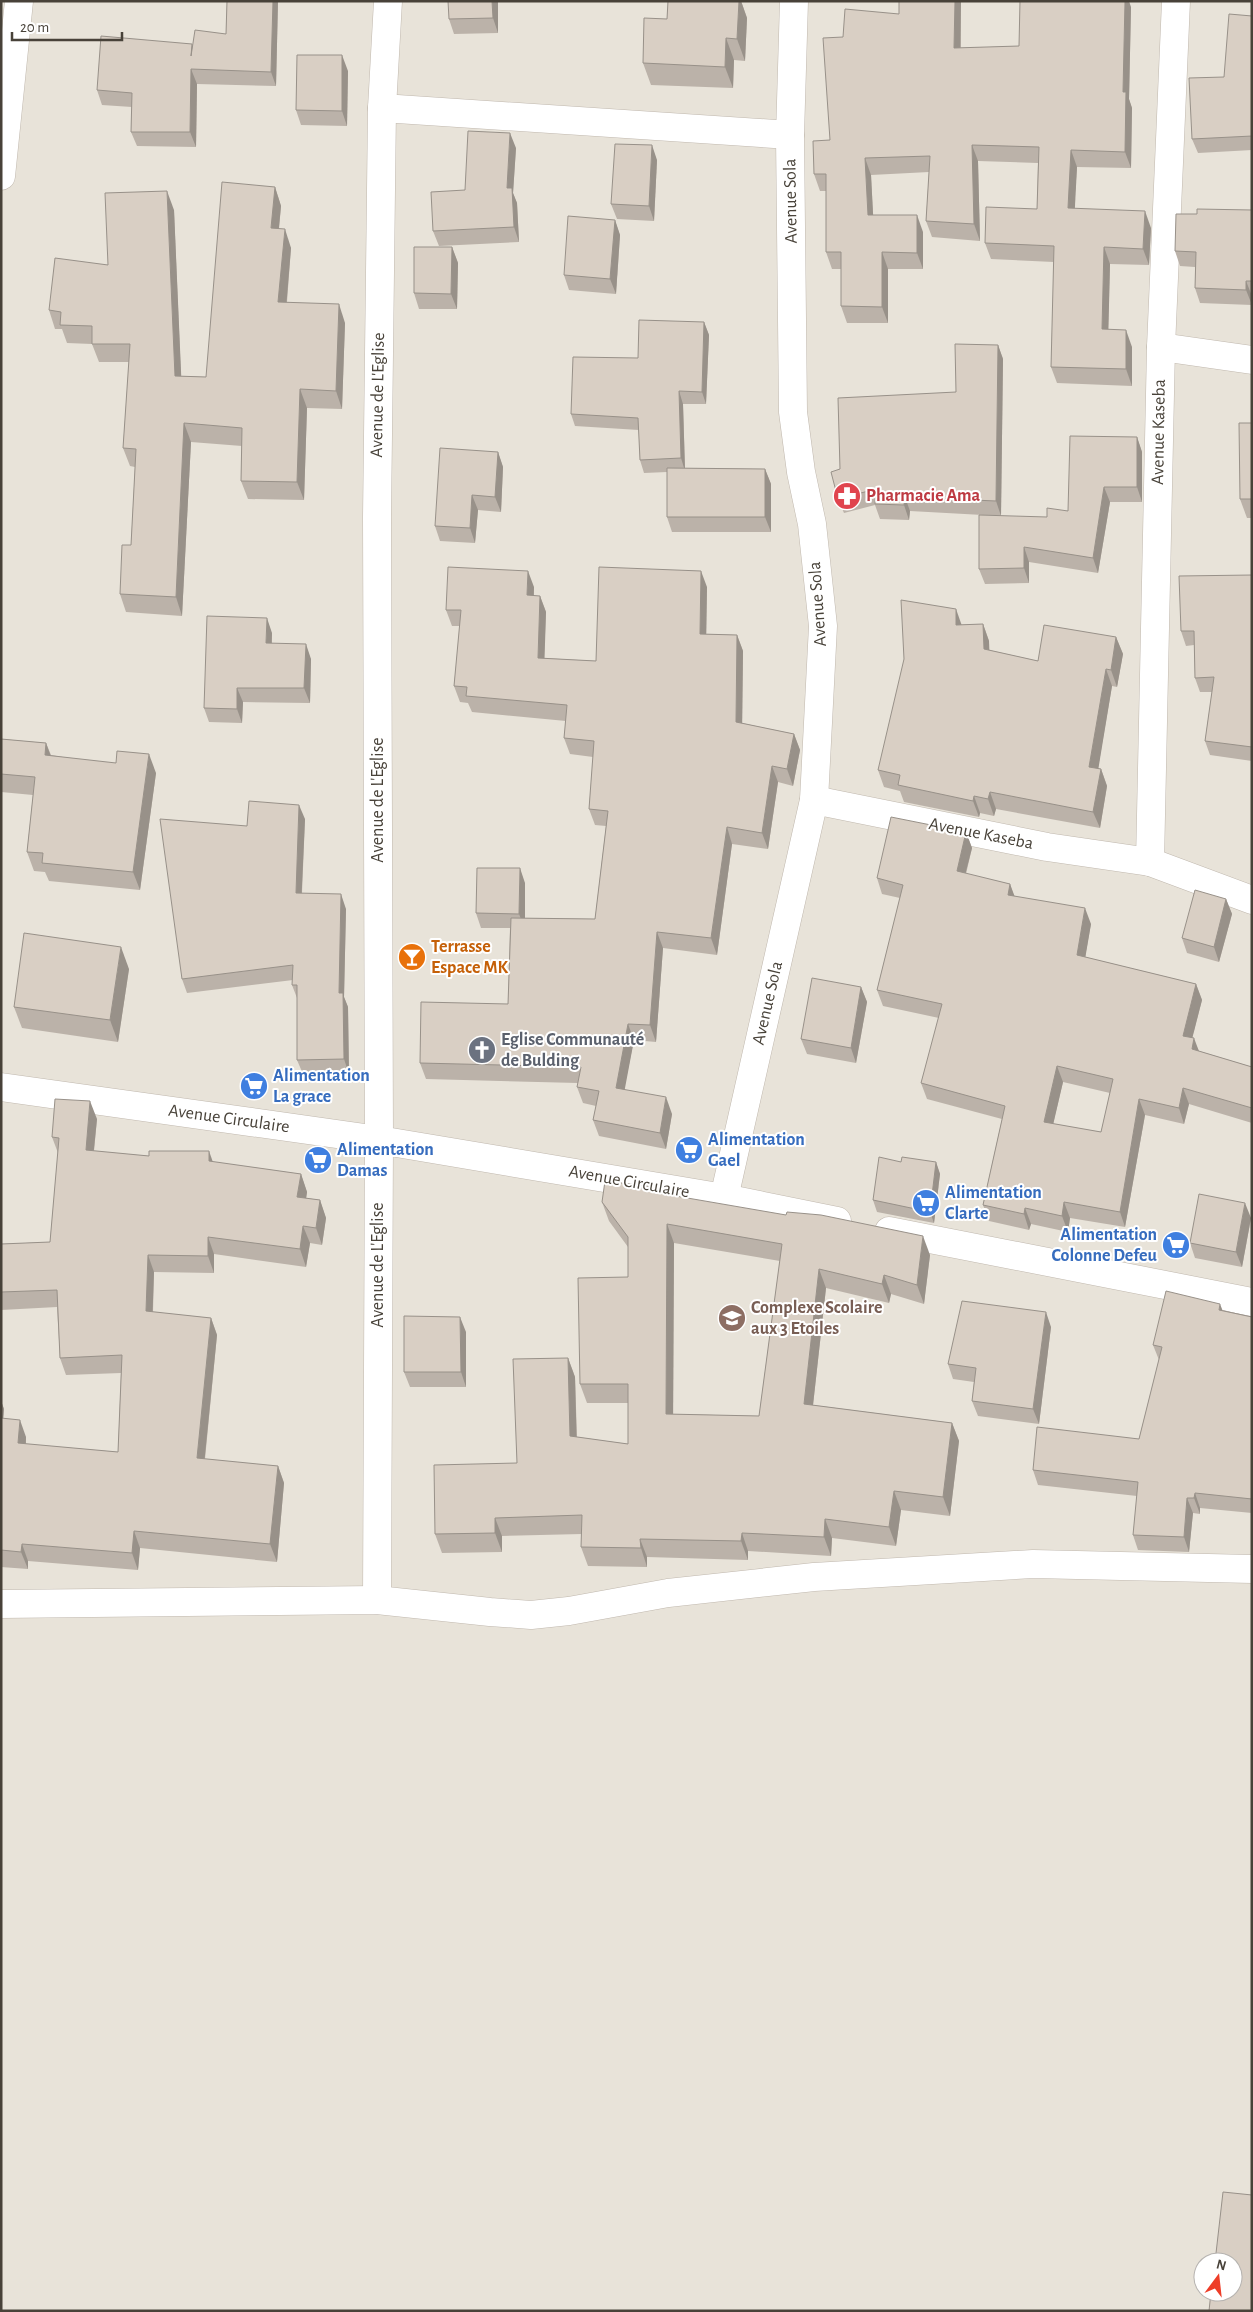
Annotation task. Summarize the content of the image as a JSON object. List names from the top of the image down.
{
  "streets": {
    "street": [
      "Avenue Sola",
      "Avenue de L'Eglise",
      "Avenue Kaseba",
      "Avenue Circulaire"
    ]
  },
  "crossings": [
    ["Avenue Sola", "Avenue Kaseba"],
    ["Avenue Sola", "Avenue Circulaire"],
    ["Avenue de L'Eglise", "Avenue Circulaire"]
  ],
  "places": {
    "pharmacy": ["Pharmacie Ama"],
    "bar": ["Terrasse Espace MK"],
    "church": ["Eglise Communauté de Bulding"],
    "supermarket": [
      "Alimentation La grace",
      "Alimentation Gael",
      "Alimentation Damas",
      "Alimentation Clarte",
      "Alimentation Colonne Defeu"
    ],
    "school or university": ["Complexe Scolaire aux 3 Etoiles"]
  },
  "scale_bar": "20 m",
  "north": "top"
}
